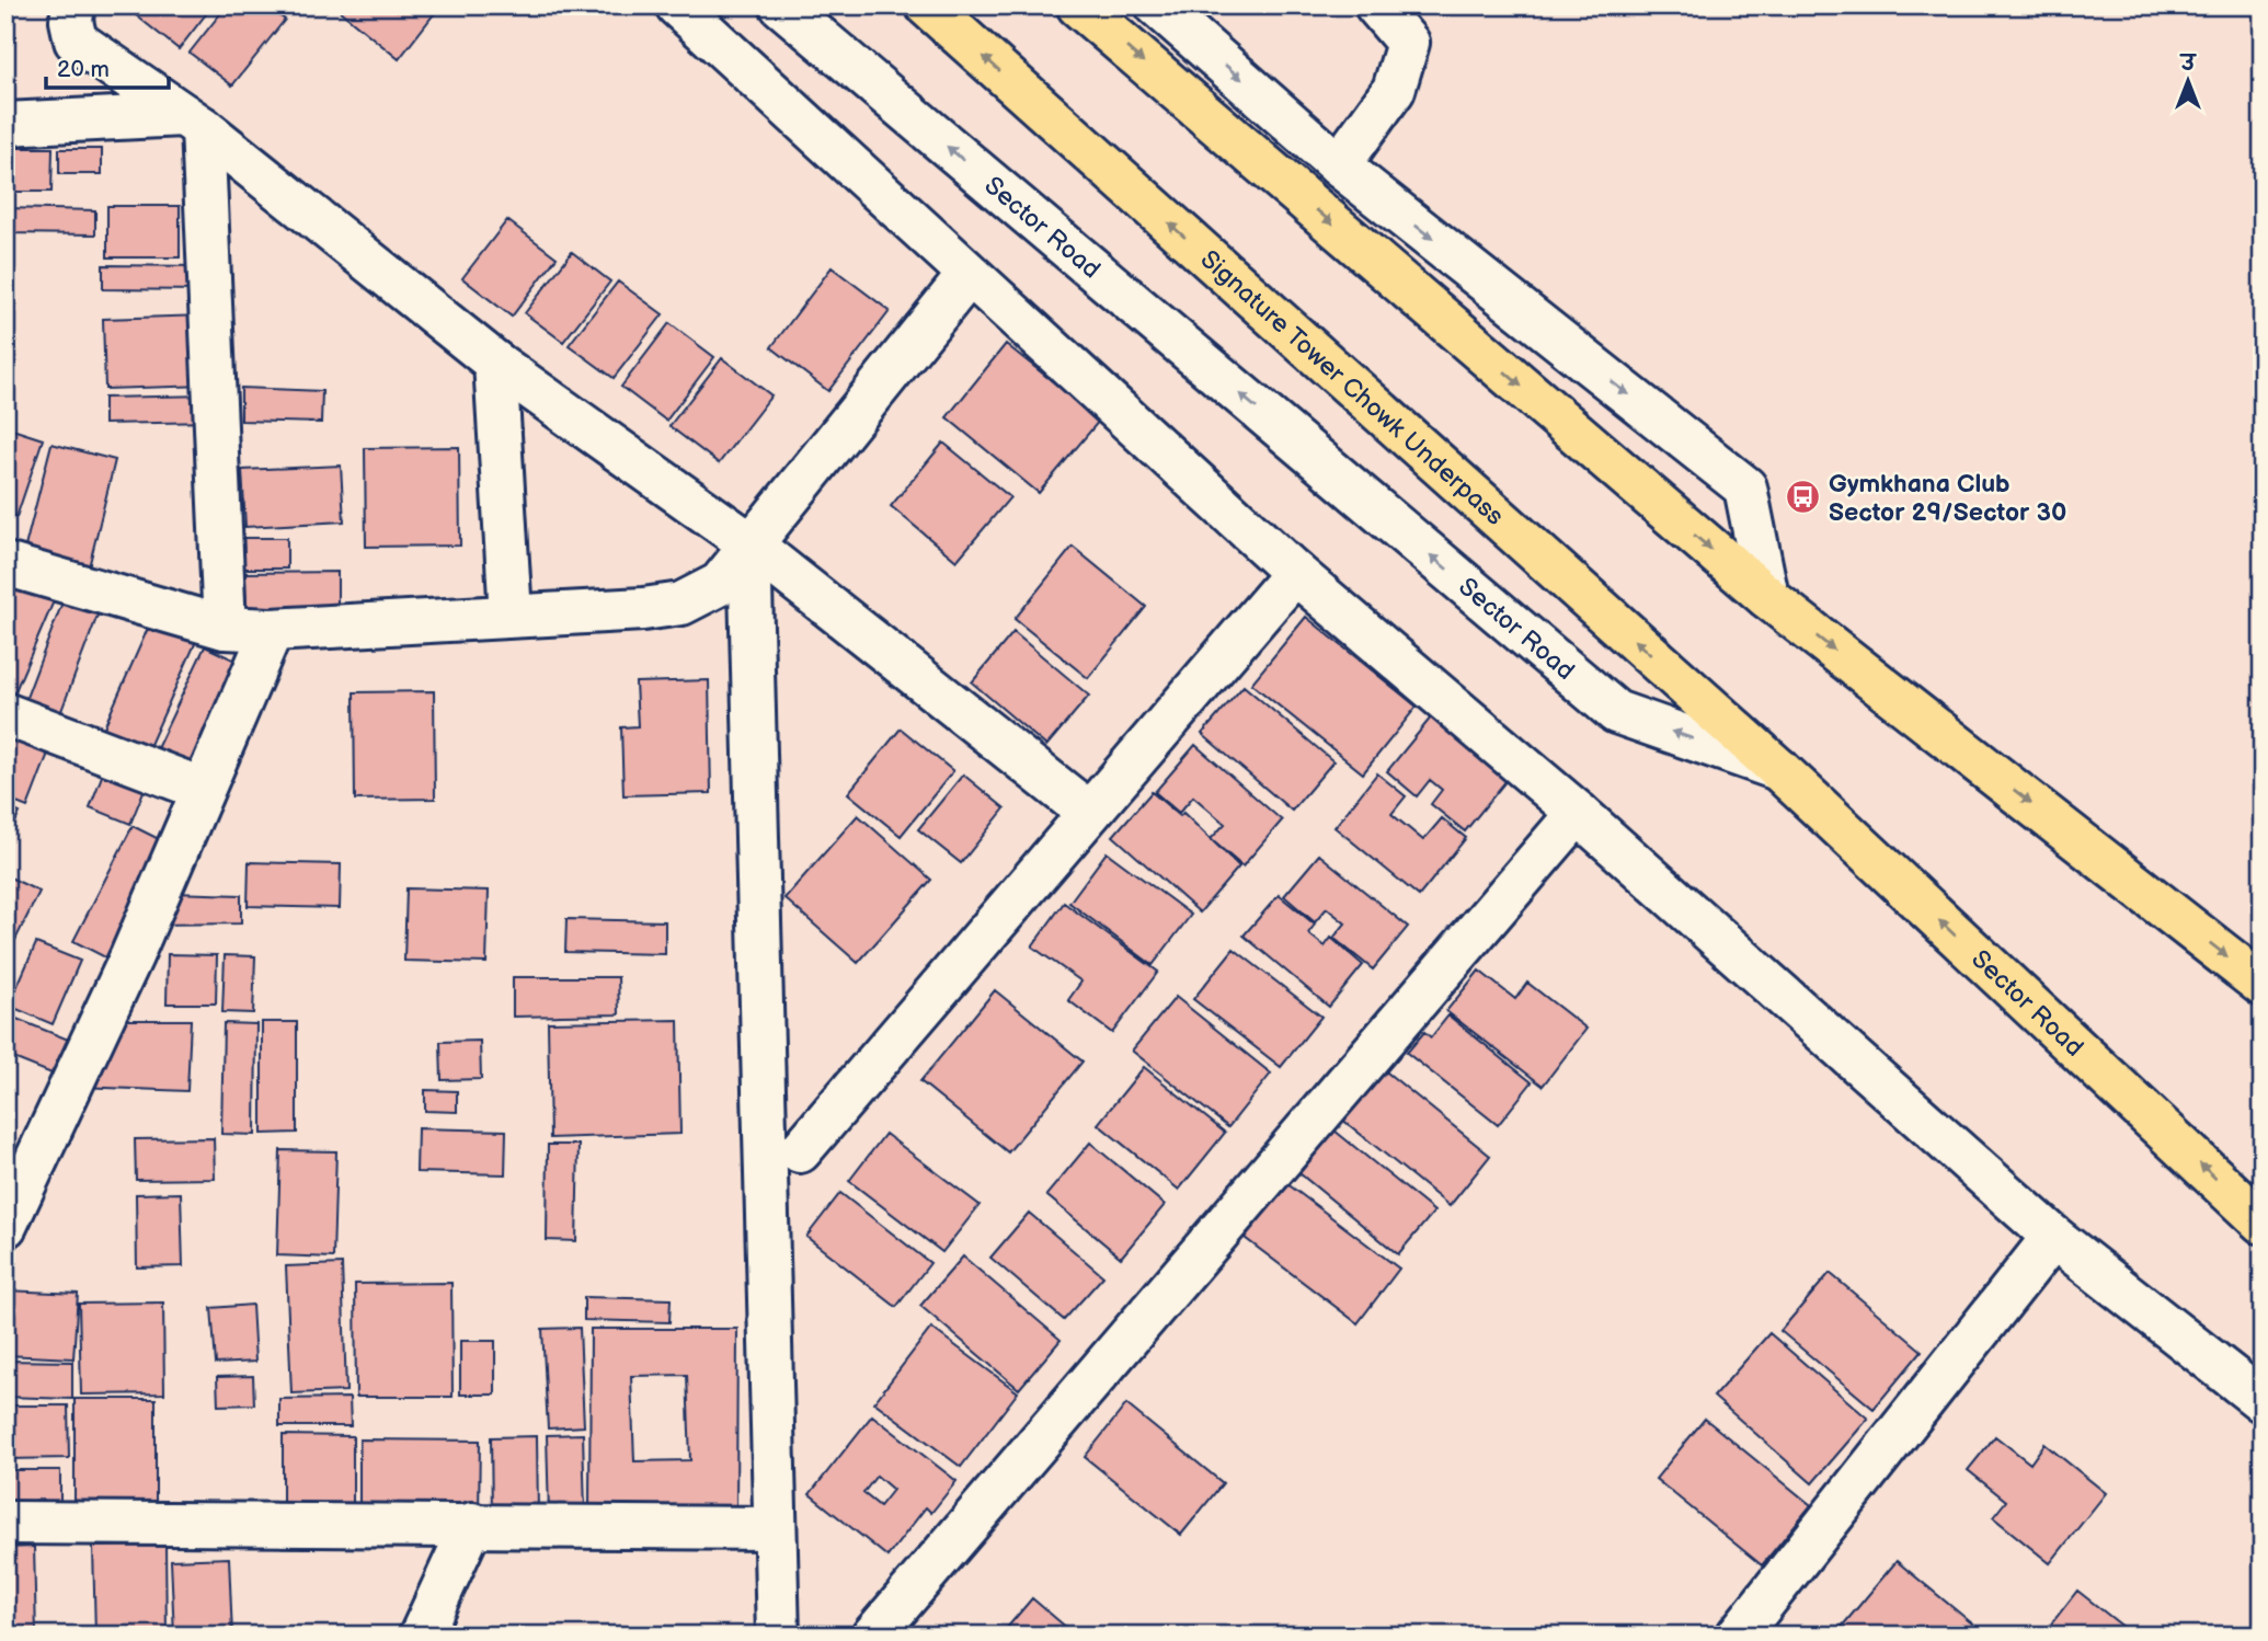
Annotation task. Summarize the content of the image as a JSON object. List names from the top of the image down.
{
  "streets": {
    "main road": ["Sector Road", "Signature Tower Chowk Underpass"]
  },
  "crossings": [
    ["Sector Road", "Signature Tower Chowk Underpass"]
  ],
  "places": {
    "bus stop": ["Gymkhana Club Sector 29/Sector 30"]
  },
  "scale_bar": "20 m",
  "north": "top"
}
